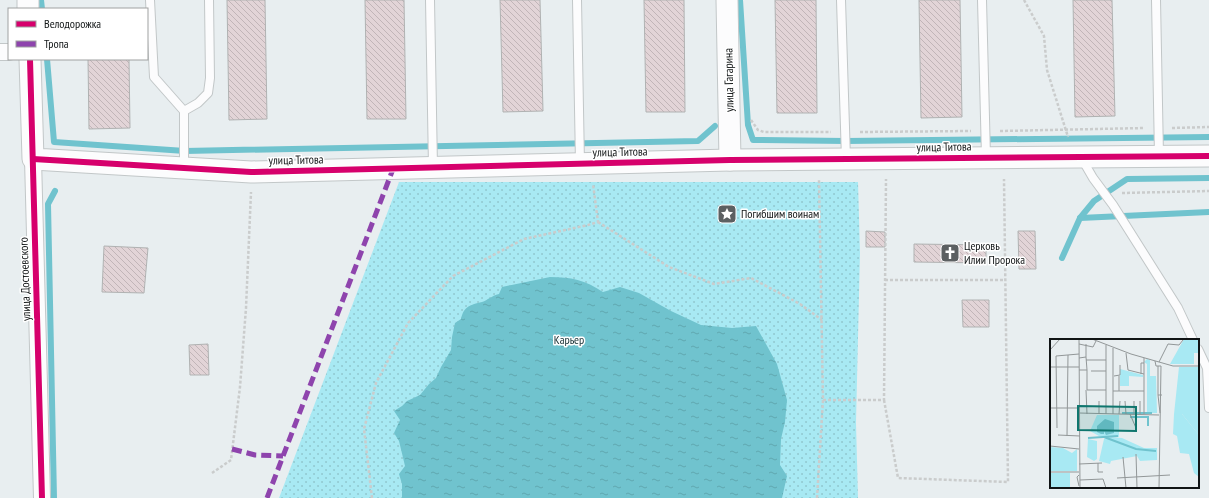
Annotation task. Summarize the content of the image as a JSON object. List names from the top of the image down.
{
  "streets": {
    "street": ["улица Гагарина", "улица Титова", "улица Достоевского"]
  },
  "crossings": [
    ["улица Гагарина", "улица Титова"],
    ["улица Титова", "улица Достоевского"]
  ],
  "parks": ["Карьер"],
  "places": {
    "place": ["Погибшим воинам"],
    "church": ["Церковь Илии Пророка"]
  },
  "legend": ["Велодорожка", "Тропа"]
}
